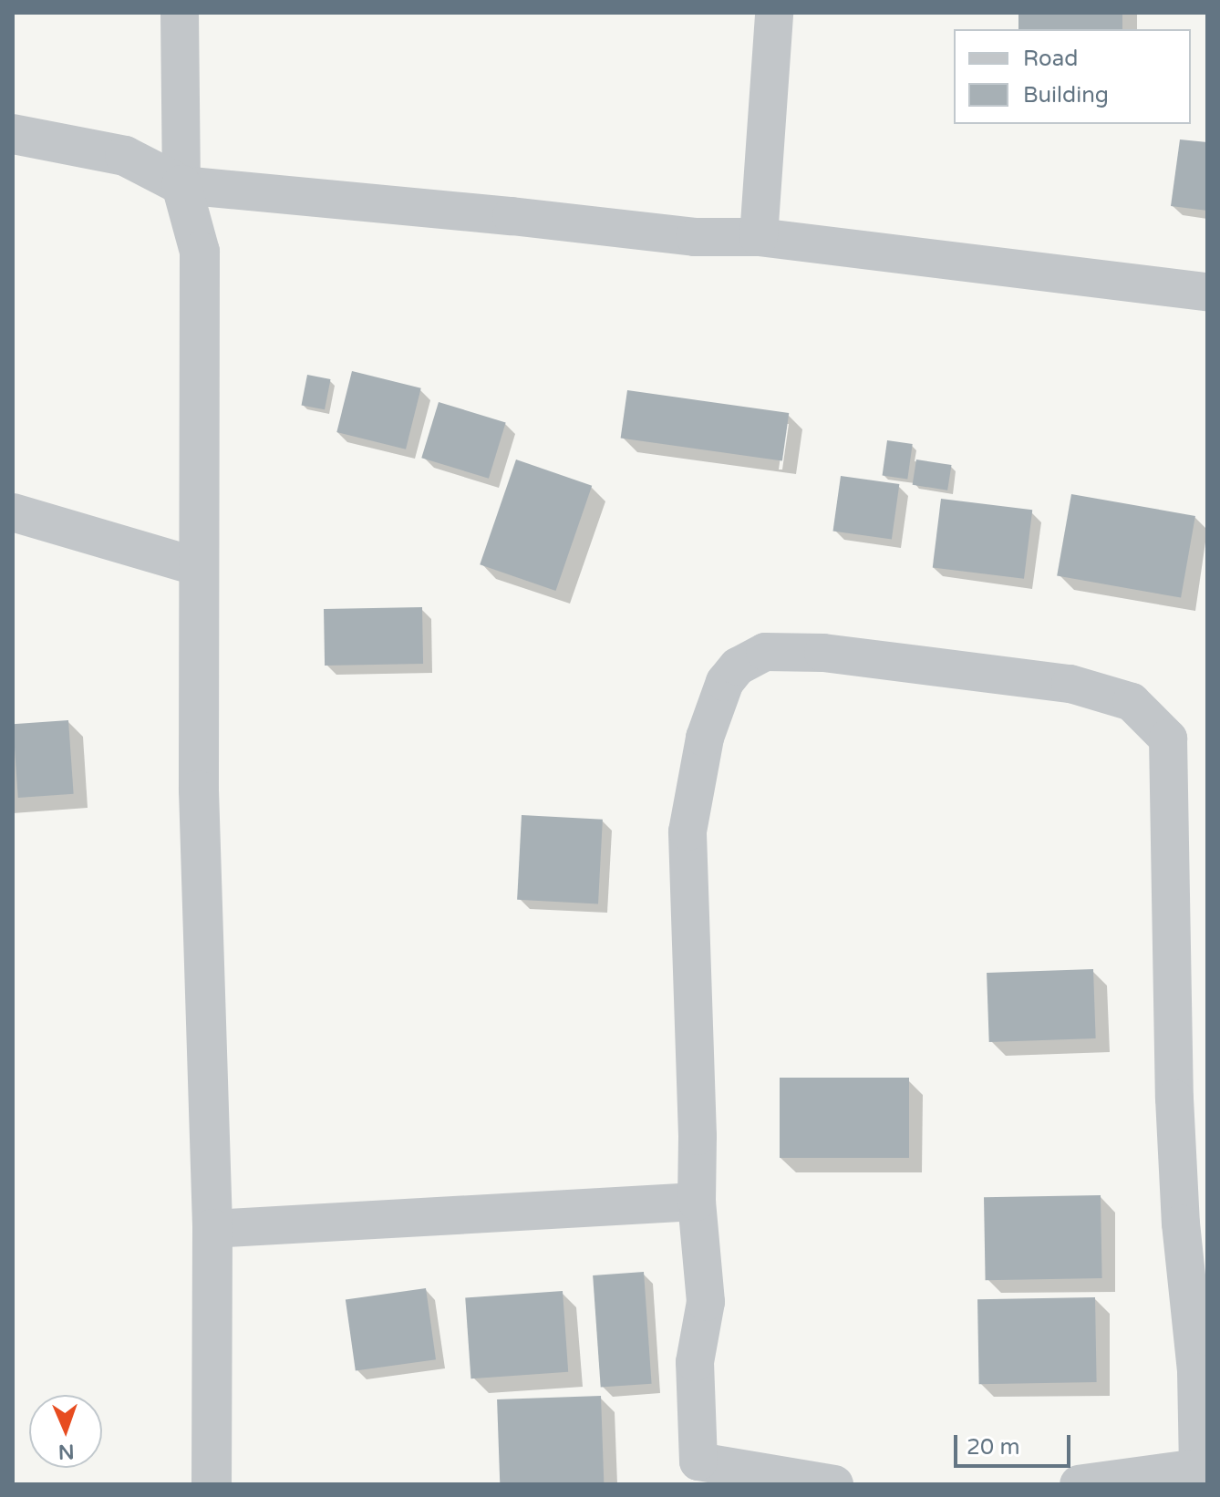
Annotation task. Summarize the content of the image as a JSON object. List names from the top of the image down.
{
  "legend": ["Road", "Building"],
  "scale_bar": "20 m",
  "north": "bottom"
}
